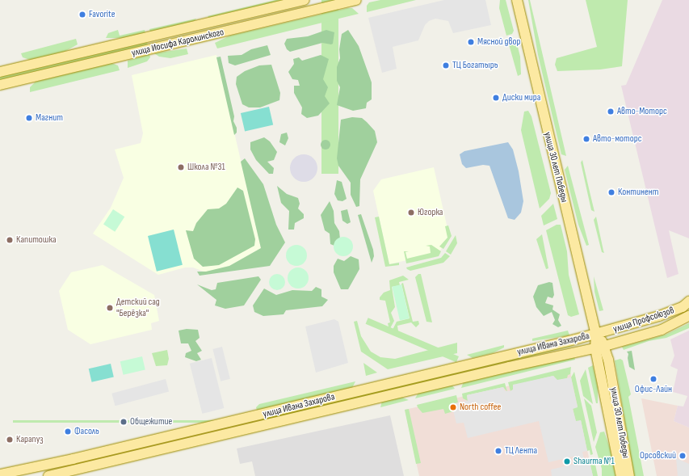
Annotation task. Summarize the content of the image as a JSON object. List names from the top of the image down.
{
  "streets": {
    "main road": [
      "улица Иосифа Каролинского",
      "улица 30 лет Победы",
      "улица Профсоюзов",
      "улица Ивана Захарова"
    ]
  },
  "crossings": [
    ["улица 30 лет Победы", "улица Профсоюзов"],
    ["улица 30 лет Победы", "улица Ивана Захарова"],
    ["улица Профсоюзов", "улица Ивана Захарова"]
  ],
  "places": [
    "Favorite",
    "Мясной двор",
    "ТЦ Богатырь",
    "Диски мира",
    "Авто-Моторс",
    "Магнит",
    "Авто-моторс",
    "Школа №31",
    "Континент",
    "Югорка",
    "Капитошка",
    "Детский сад \"Берёзка\"",
    "Офис-Лайн",
    "North coffee",
    "Общежитие",
    "Фасоль",
    "Карапуз",
    "ТЦ Лента",
    "Орсовский",
    "Shaurma №1"
  ]
}
